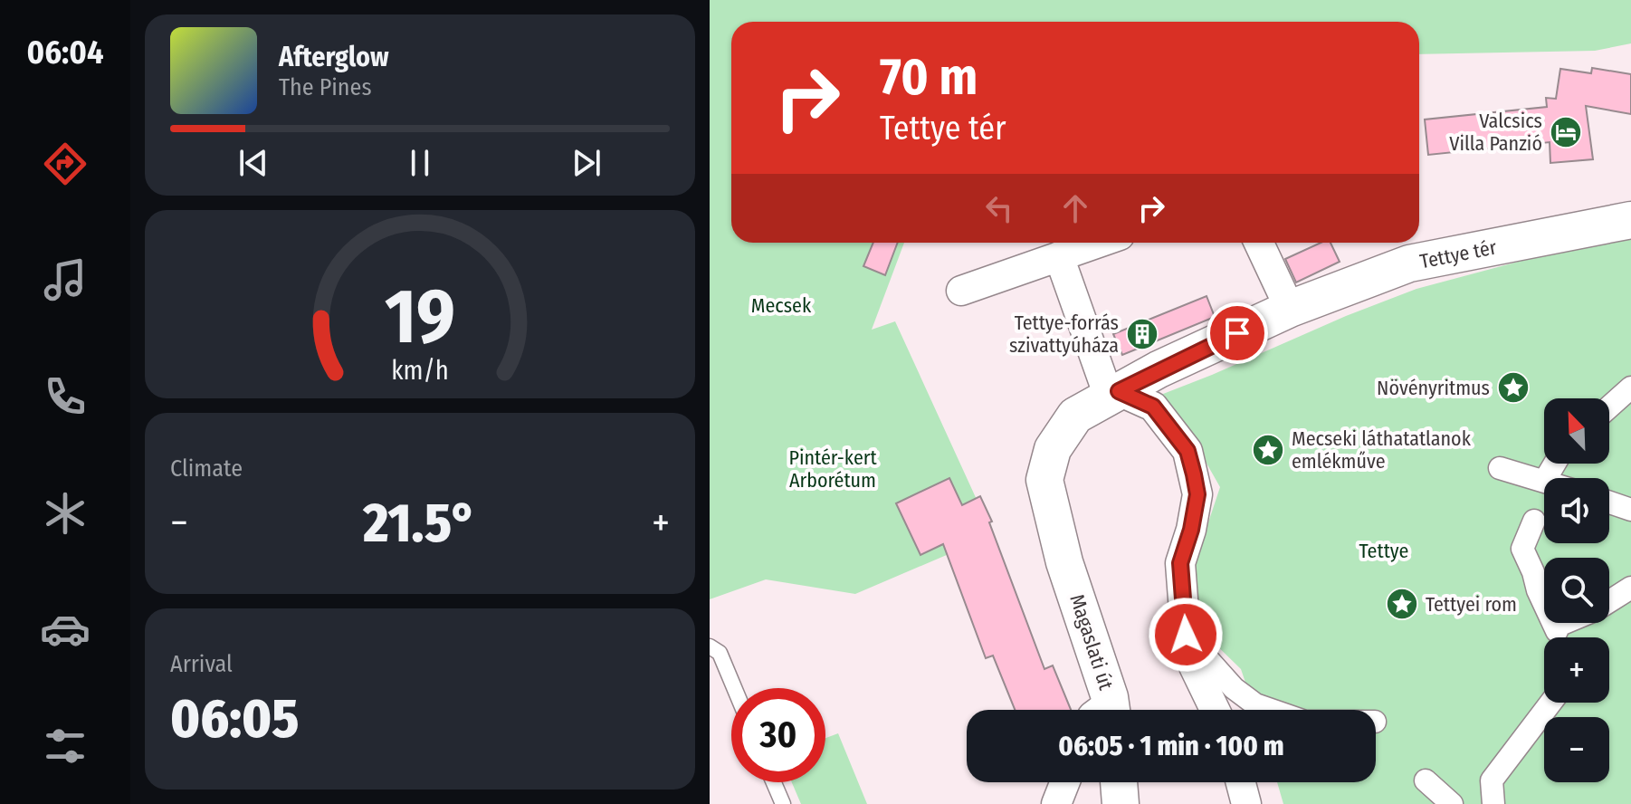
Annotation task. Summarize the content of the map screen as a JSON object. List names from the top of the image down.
{
  "streets": {
    "street": ["Tettye tér", "Magaslati út"]
  },
  "crossings": [
    ["Tettye tér", "Magaslati út"]
  ],
  "parks": ["Mecsek", "Pintér-kert Arborétum", "Tettye"],
  "places": {
    "hotel": ["Valcsics Villa Panzió"],
    "building": ["Tettye-forrás szivattyúháza"],
    "place": ["Növényritmus", "Mecseki láthatatlanok emlékműve", "Tettyei rom"]
  },
  "north": "top left",
  "page": {
    "tabs": "06:04",
    "turn": ["70 m", "Tettye tér"],
    "song": ["Afterglow", "The Pines"],
    "map_buttons": ["+", "−"],
    "tile": [
      "Climate",
      ["Arrival", "06:05"]
    ],
    "heat": ["−", "21.5°", "+"],
    "limit": "30",
    "trip": "06:05 · 1 min · 100 m",
    "gauge": ["19", "km/h"]
  }
}
